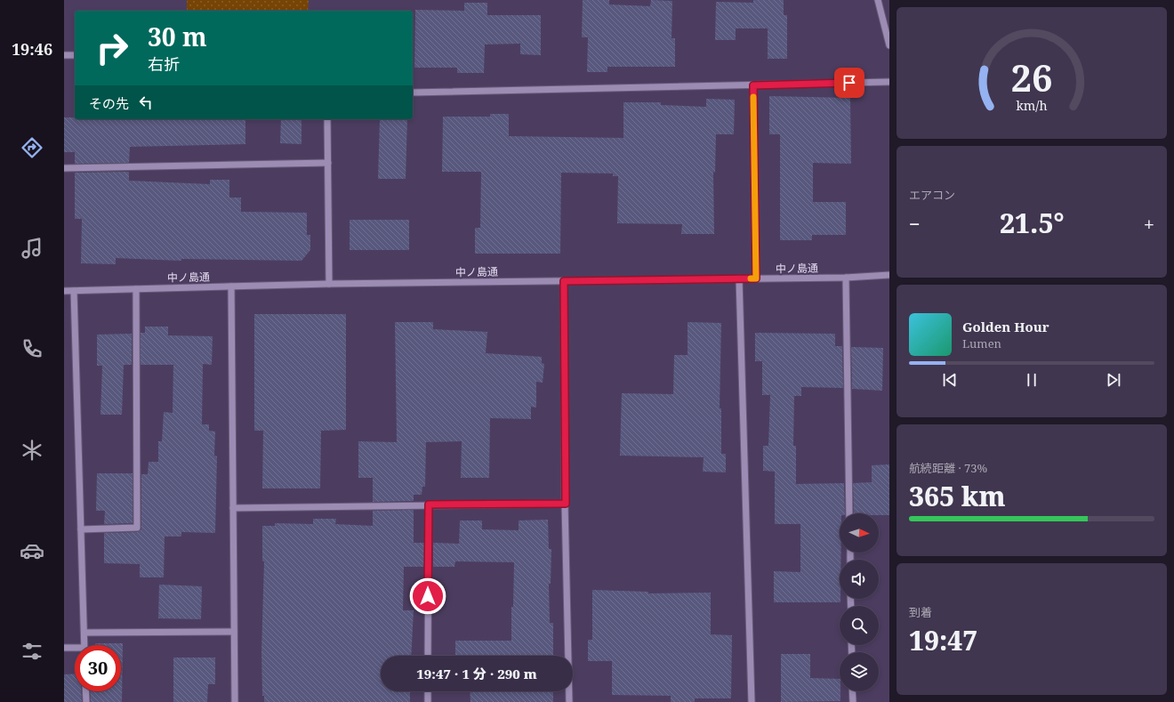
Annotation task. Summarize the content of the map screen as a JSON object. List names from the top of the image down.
{
  "streets": {
    "street": ["中ノ島通"]
  },
  "north": "right",
  "page": {
    "tabs": "19:46",
    "turn": ["30 m", "右折"],
    "then": "その先",
    "tile": [
      "エアコン",
      ["航続距離 · 73%", "365 km"],
      ["到着", "19:47"]
    ],
    "heat": ["−", "21.5°", "+"],
    "song": ["Golden Hour", "Lumen"],
    "limit": "30",
    "trip": "19:47 · 1 分 · 290 m",
    "gauge": ["26", "km/h"]
  }
}
